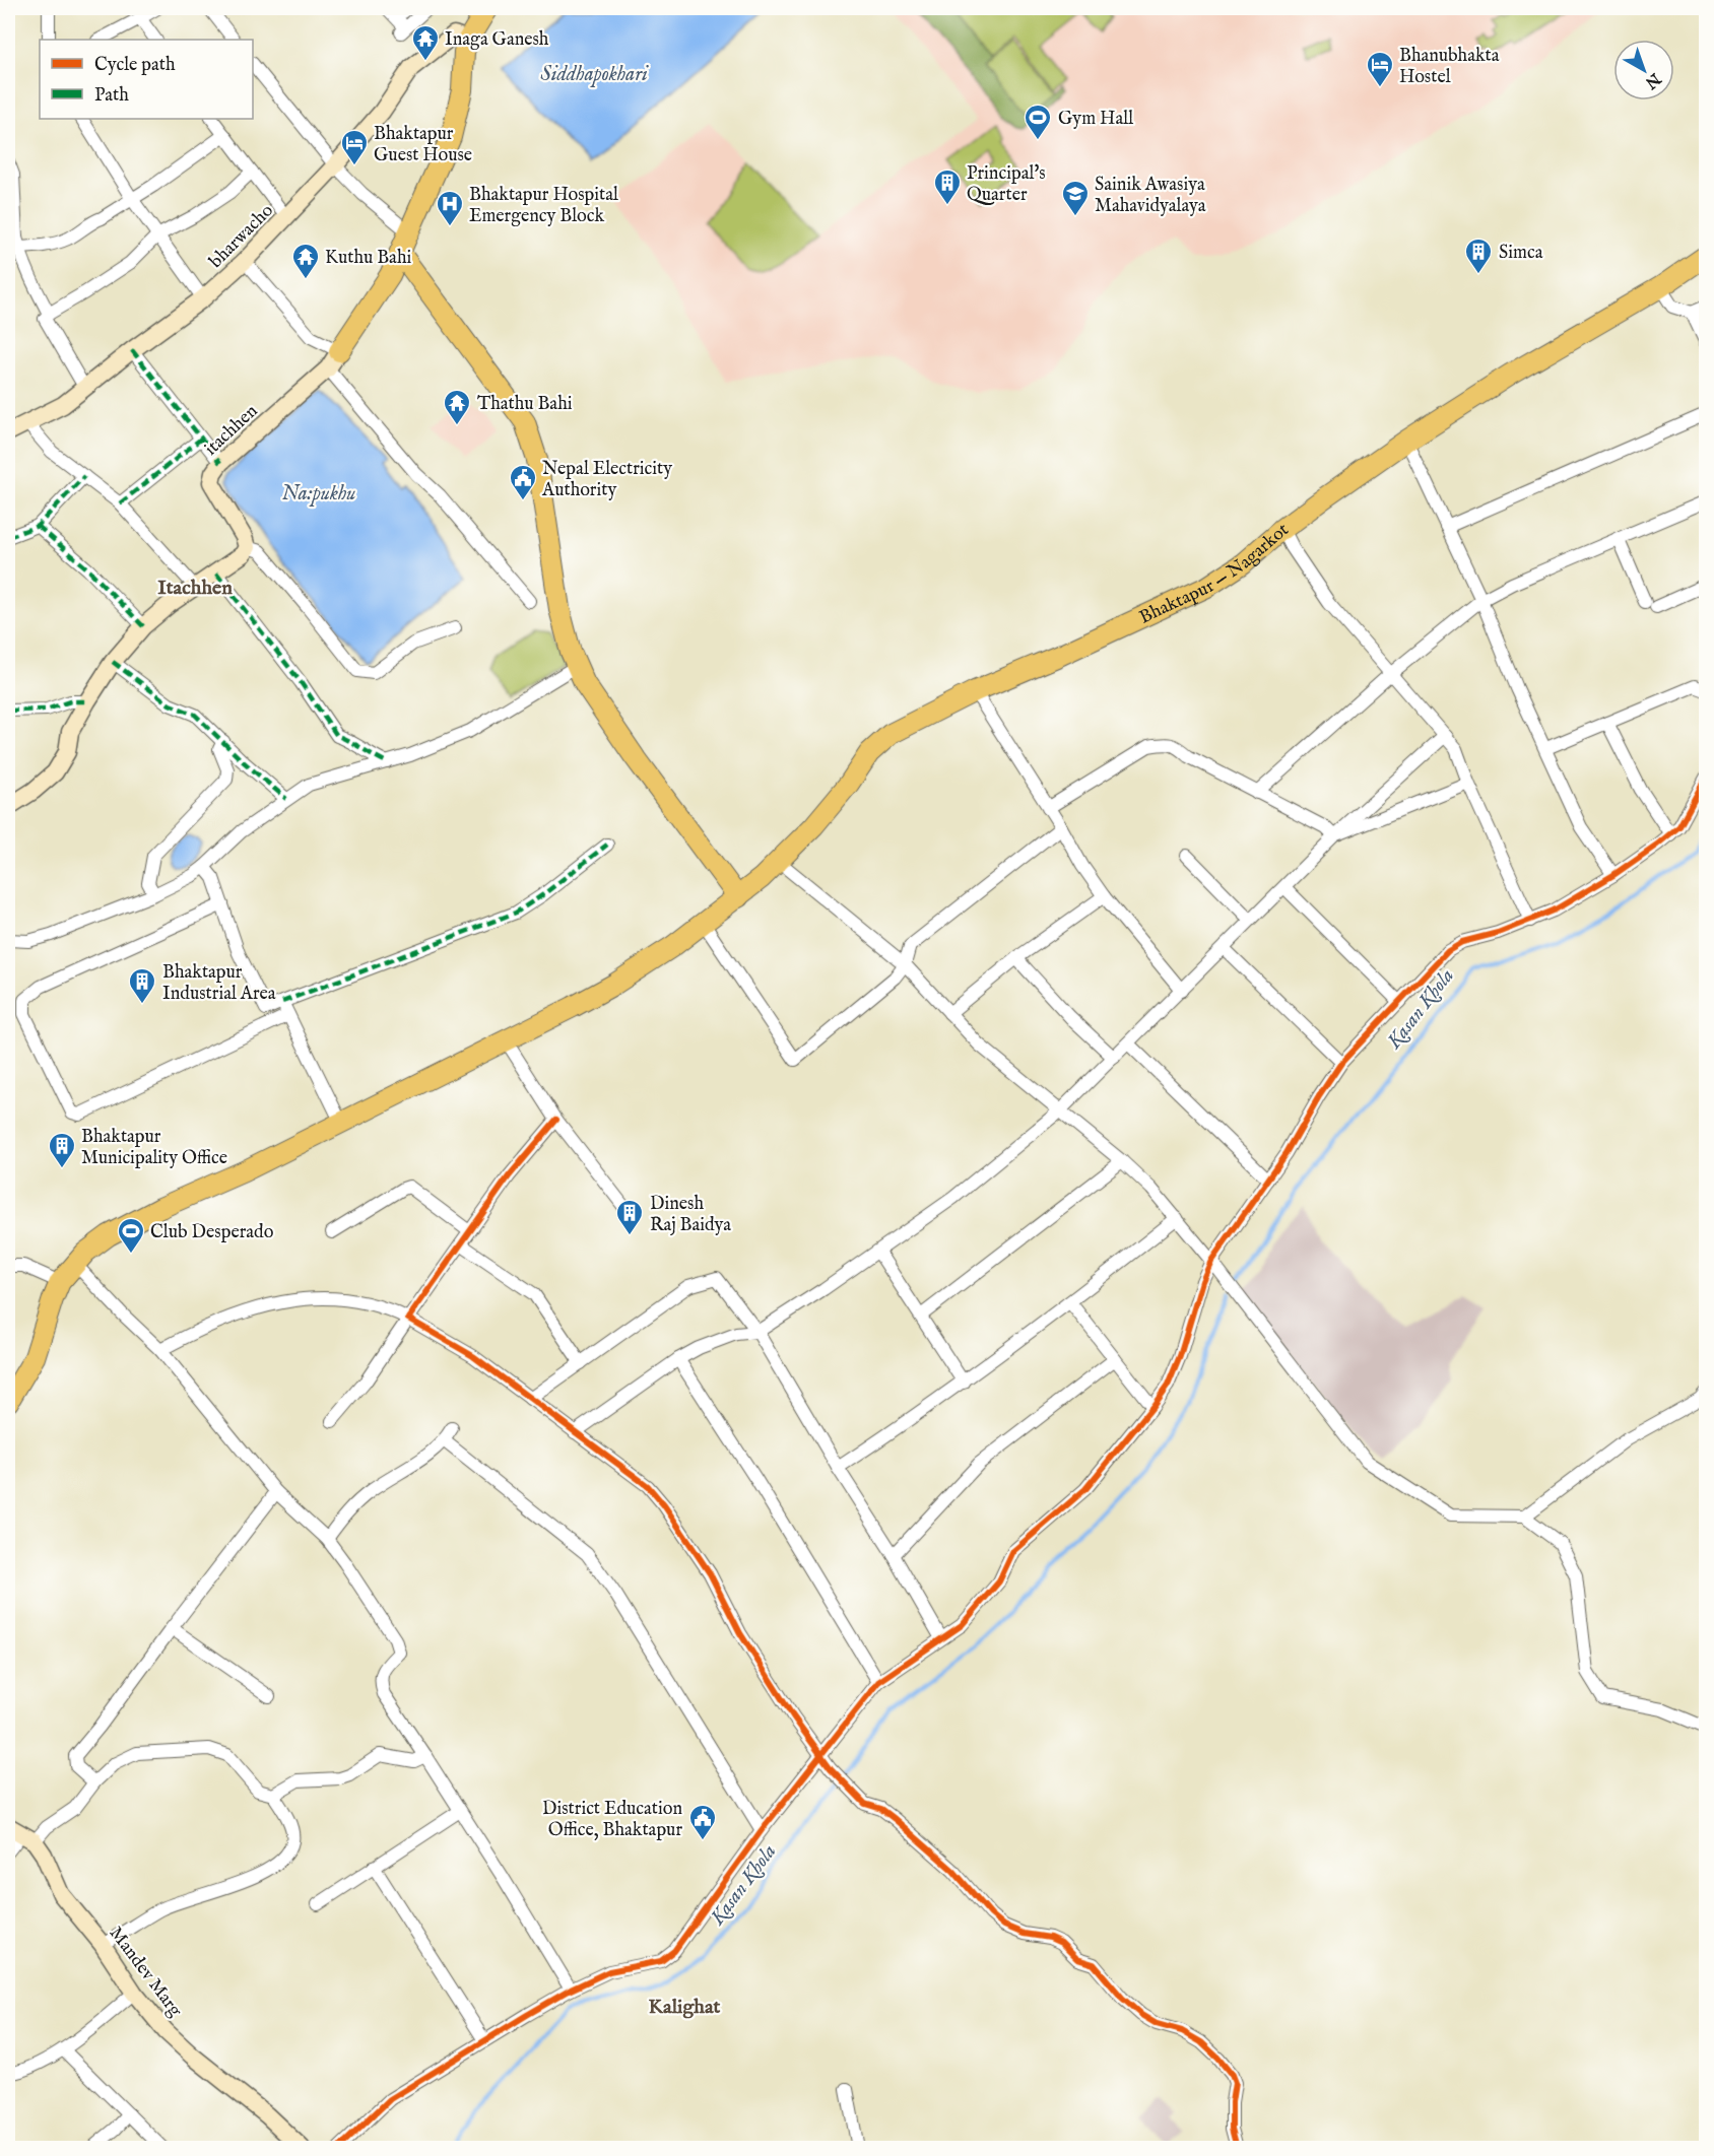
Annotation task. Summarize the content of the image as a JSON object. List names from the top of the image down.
{
  "streets": {
    "main road": [
      "bharwacho",
      "itachhen",
      "Bhaktapur — Nagarkot",
      "Mandev Marg"
    ]
  },
  "districts": ["Itachhen", "Kalighat"],
  "water": ["Siddhapokhari", "Na:pukhu", "Kasan Khola"],
  "places": {
    "temple": ["Inaga Ganesh", "Kuthu Bahi", "Thathu Bahi"],
    "hotel": ["Bhanubhakta Hostel", "Bhaktapur Guest House"],
    "sports": ["Gym Hall", "Club Desperado"],
    "building": [
      "Principal's Quarter",
      "Simca",
      "Bhaktapur Industrial Area",
      "Bhaktapur Municipality Office",
      "Dinesh Raj Baidya"
    ],
    "school or university": ["Sainik Awasiya Mahavidyalaya"],
    "hospital": ["Bhaktapur Hospital Emergency Block"],
    "public building": ["Nepal Electricity Authority", "District Education Office, Bhaktapur"]
  },
  "legend": ["Cycle path", "Path"],
  "north": "bottom right"
}
